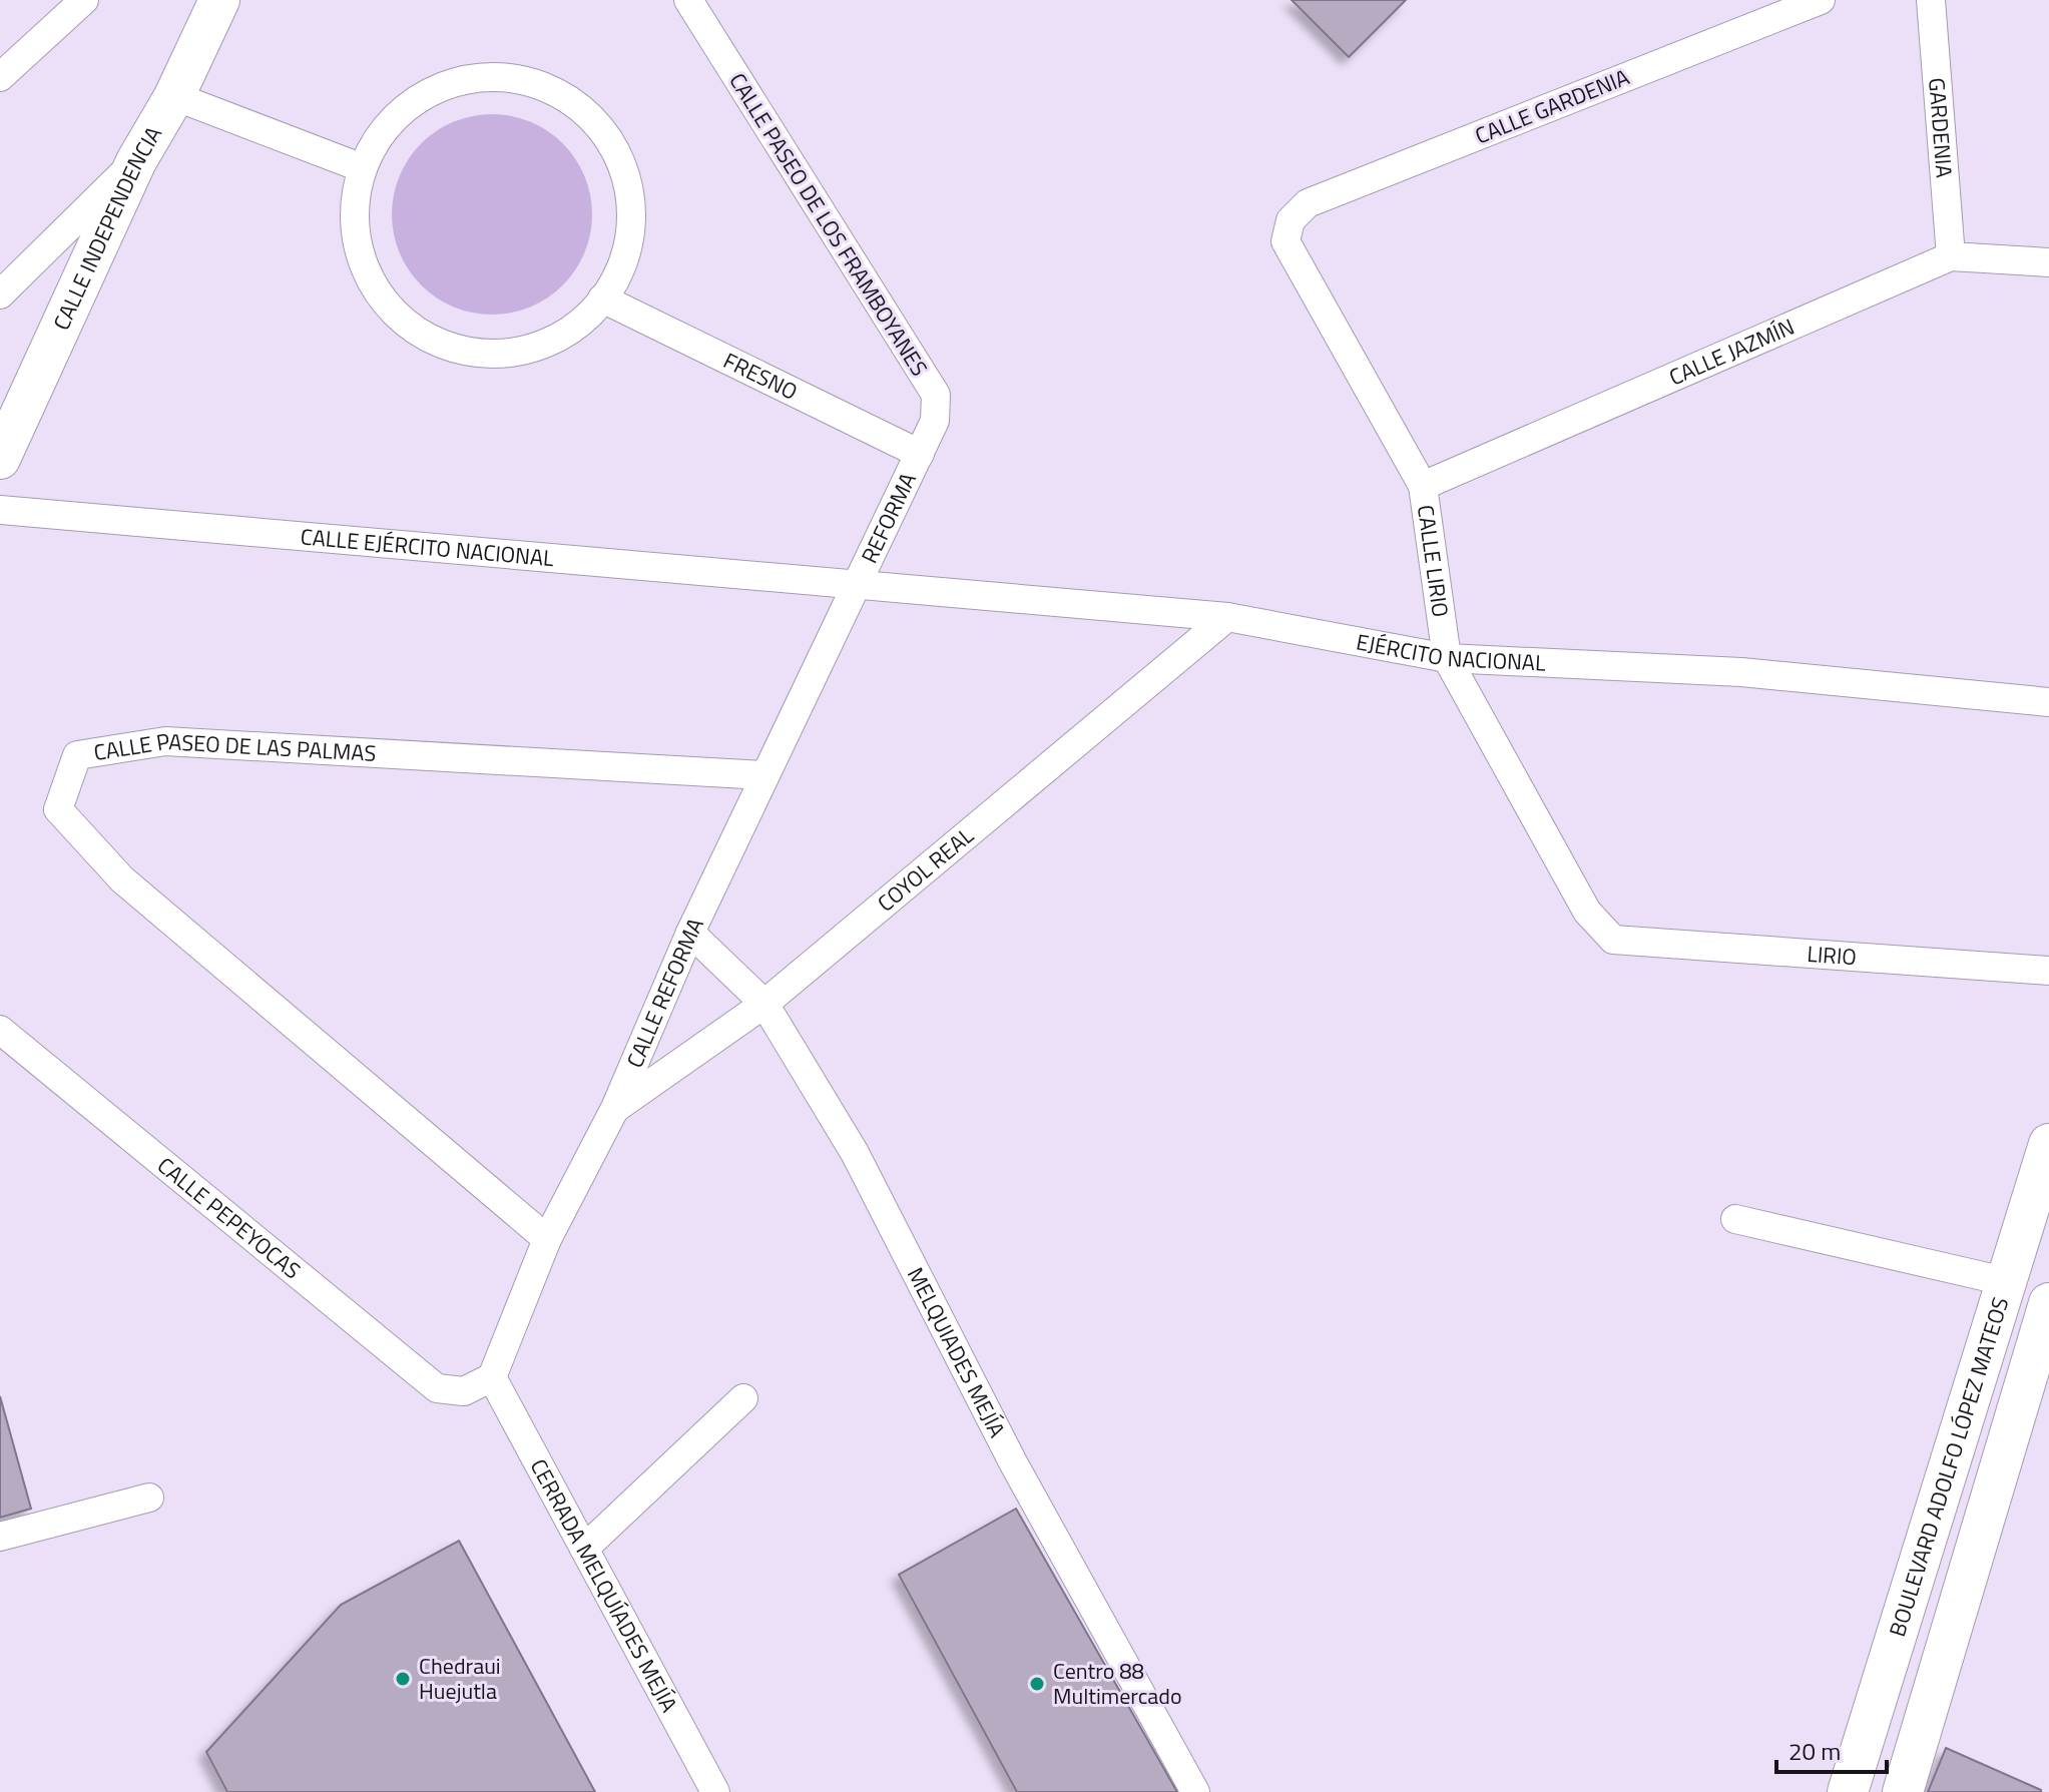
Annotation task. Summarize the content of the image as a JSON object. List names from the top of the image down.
{
  "streets": {
    "street": [
      "CALLE GARDENIA",
      "GARDENIA",
      "CALLE PASEO DE LOS FRAMBOYANES",
      "CALLE INDEPENDENCIA",
      "CALLE JAZMÍN",
      "FRESNO",
      "REFORMA",
      "CALLE EJÉRCITO NACIONAL",
      "CALLE LIRIO",
      "EJÉRCITO NACIONAL",
      "CALLE PASEO DE LAS PALMAS",
      "COYOL REAL",
      "LIRIO",
      "CALLE REFORMA",
      "CALLE PEPEYOCAS",
      "MELQUIADES MEJÍA",
      "BOULEVARD ADOLFO LÓPEZ MATEOS",
      "CERRADA MELQUÍADES MEJÍA"
    ]
  },
  "crossings": [
    ["CALLE GARDENIA", "CALLE LIRIO"],
    ["GARDENIA", "CALLE JAZMÍN"],
    ["CALLE PASEO DE LOS FRAMBOYANES", "FRESNO"],
    ["CALLE PASEO DE LOS FRAMBOYANES", "REFORMA"],
    ["CALLE JAZMÍN", "CALLE LIRIO"],
    ["FRESNO", "REFORMA"],
    ["REFORMA", "CALLE EJÉRCITO NACIONAL"],
    ["REFORMA", "EJÉRCITO NACIONAL"],
    ["REFORMA", "CALLE REFORMA"],
    ["CALLE EJÉRCITO NACIONAL", "EJÉRCITO NACIONAL"],
    ["CALLE EJÉRCITO NACIONAL", "CALLE REFORMA"],
    ["CALLE LIRIO", "EJÉRCITO NACIONAL"],
    ["CALLE LIRIO", "LIRIO"],
    ["EJÉRCITO NACIONAL", "COYOL REAL"],
    ["EJÉRCITO NACIONAL", "CALLE REFORMA"],
    ["CALLE PASEO DE LAS PALMAS", "CALLE REFORMA"],
    ["COYOL REAL", "CALLE REFORMA"],
    ["COYOL REAL", "MELQUIADES MEJÍA"],
    ["CALLE REFORMA", "CALLE PEPEYOCAS"],
    ["CALLE REFORMA", "MELQUIADES MEJÍA"],
    ["CALLE REFORMA", "CERRADA MELQUÍADES MEJÍA"],
    ["CALLE PEPEYOCAS", "CERRADA MELQUÍADES MEJÍA"]
  ],
  "places": ["Chedraui Huejutla", "Centro 88 Multimercado"],
  "scale_bar": "20 m"
}
